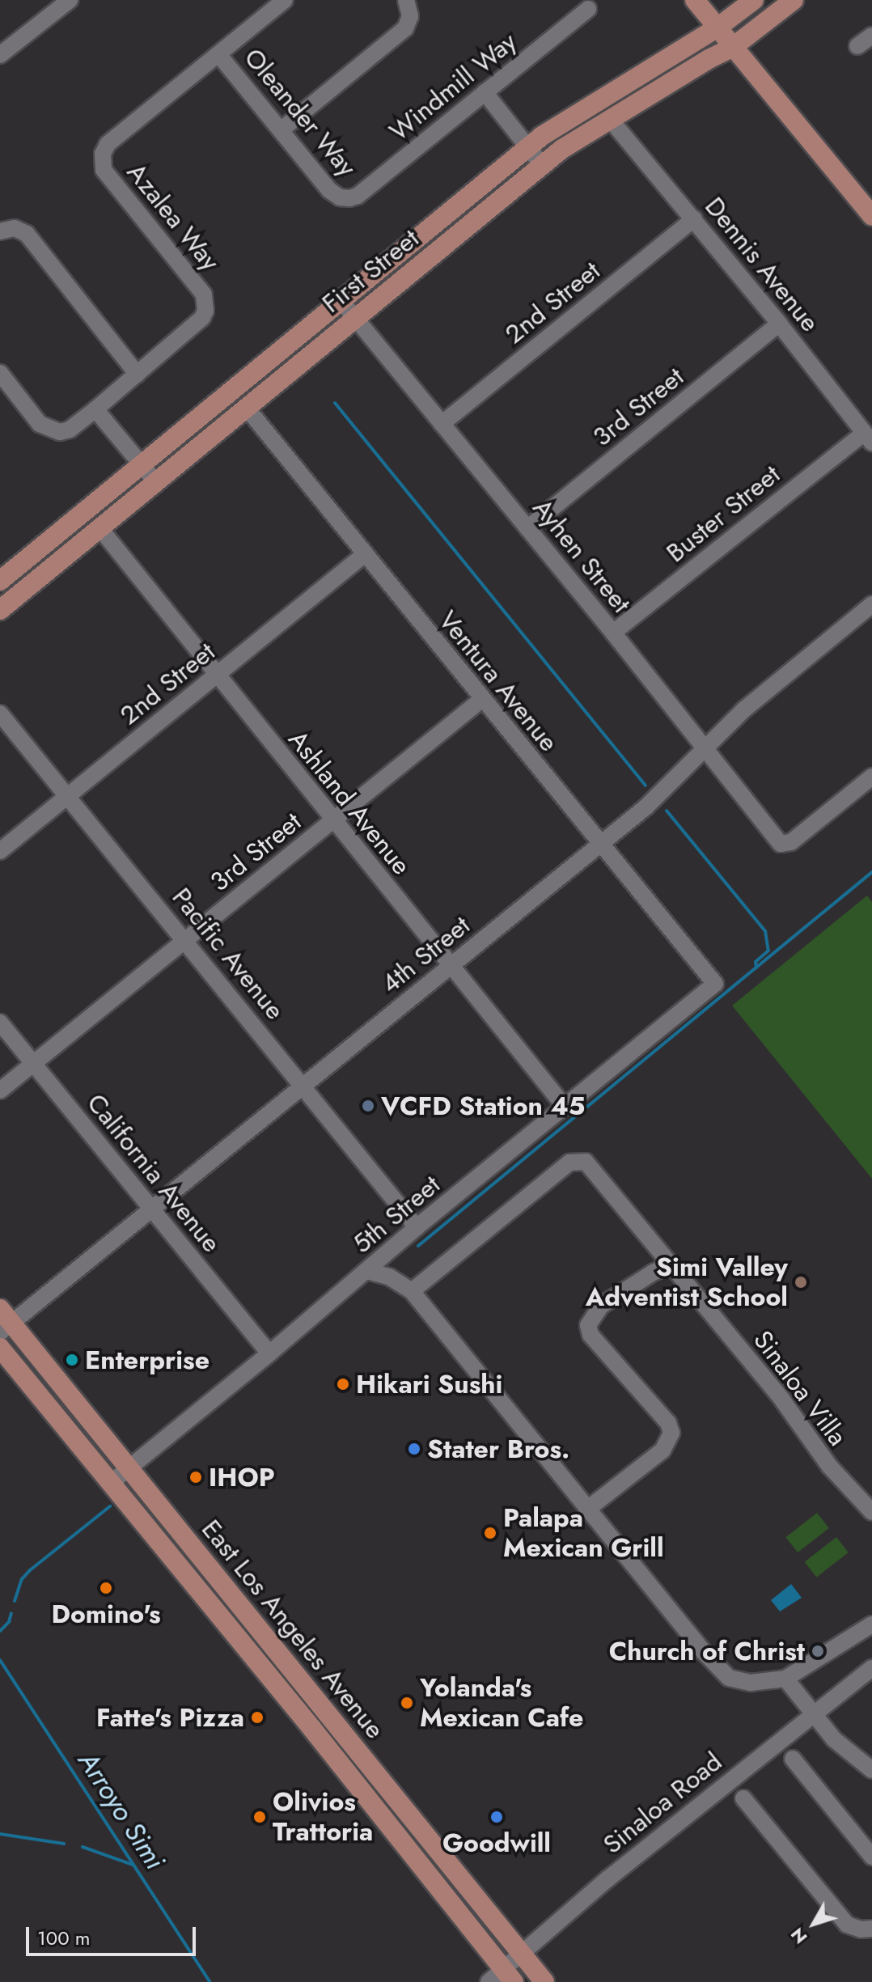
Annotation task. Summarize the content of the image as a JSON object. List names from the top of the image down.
{
  "streets": {
    "main road": ["First Street", "East Los Angeles Avenue"],
    "street": [
      "Windmill Way",
      "Oleander Way",
      "Azalea Way",
      "Dennis Avenue",
      "2nd Street",
      "3rd Street",
      "Buster Street",
      "Ayhen Street",
      "Ventura Avenue",
      "Ashland Avenue",
      "Pacific Avenue",
      "4th Street",
      "California Avenue",
      "5th Street",
      "Sinaloa Villa",
      "Sinaloa Road"
    ]
  },
  "crossings": [
    ["Windmill Way", "Oleander Way"],
    ["Oleander Way", "Azalea Way"],
    ["Dennis Avenue", "First Street"],
    ["Dennis Avenue", "2nd Street"],
    ["Dennis Avenue", "3rd Street"],
    ["Dennis Avenue", "Buster Street"],
    ["First Street", "Ayhen Street"],
    ["First Street", "Ventura Avenue"],
    ["First Street", "Ashland Avenue"],
    ["2nd Street", "Ayhen Street"],
    ["2nd Street", "Ventura Avenue"],
    ["2nd Street", "Ashland Avenue"],
    ["2nd Street", "Pacific Avenue"],
    ["3rd Street", "Ayhen Street"],
    ["3rd Street", "Ventura Avenue"],
    ["3rd Street", "Ashland Avenue"],
    ["3rd Street", "Pacific Avenue"],
    ["3rd Street", "California Avenue"],
    ["Buster Street", "Ayhen Street"],
    ["Ayhen Street", "4th Street"],
    ["Ventura Avenue", "4th Street"],
    ["Ventura Avenue", "5th Street"],
    ["Ashland Avenue", "4th Street"],
    ["Ashland Avenue", "5th Street"],
    ["Pacific Avenue", "4th Street"],
    ["Pacific Avenue", "5th Street"],
    ["4th Street", "California Avenue"],
    ["4th Street", "East Los Angeles Avenue"],
    ["California Avenue", "5th Street"],
    ["5th Street", "East Los Angeles Avenue"],
    ["East Los Angeles Avenue", "Sinaloa Road"]
  ],
  "water": ["Arroyo Simi"],
  "places": [
    "VCFD Station 45",
    "Simi Valley Adventist School",
    "Enterprise",
    "Hikari Sushi",
    "Stater Bros.",
    "IHOP",
    "Palapa Mexican Grill",
    "Domino's",
    "Church of Christ",
    "Yolanda's Mexican Cafe",
    "Fatte's Pizza",
    "Olivios Trattoria",
    "Goodwill"
  ],
  "scale_bar": "100 m",
  "north": "bottom left"
}
